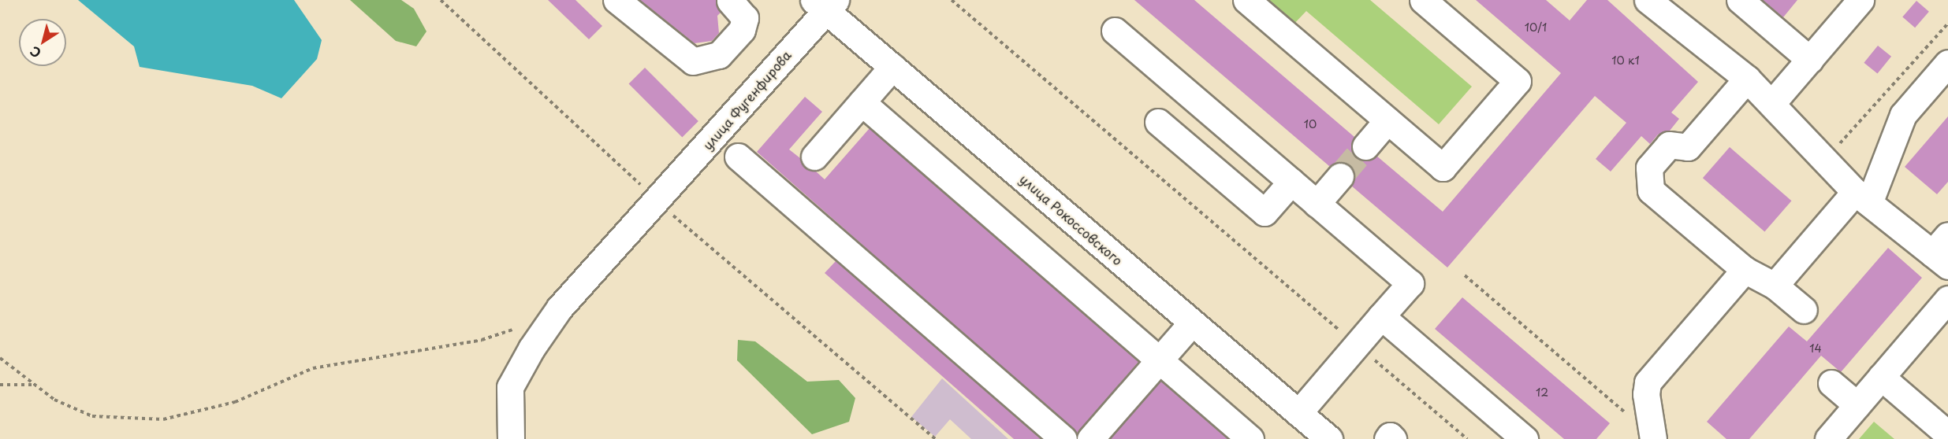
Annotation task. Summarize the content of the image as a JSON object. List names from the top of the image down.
{
  "streets": {
    "street": ["улица Фугенфирова", "улица Рокоссовского"]
  },
  "crossings": [
    ["улица Фугенфирова", "улица Рокоссовского"]
  ],
  "house_numbers": [
    "10/1",
    "10 к1",
    "10",
    "14",
    "12"
  ],
  "north": "bottom left"
}
